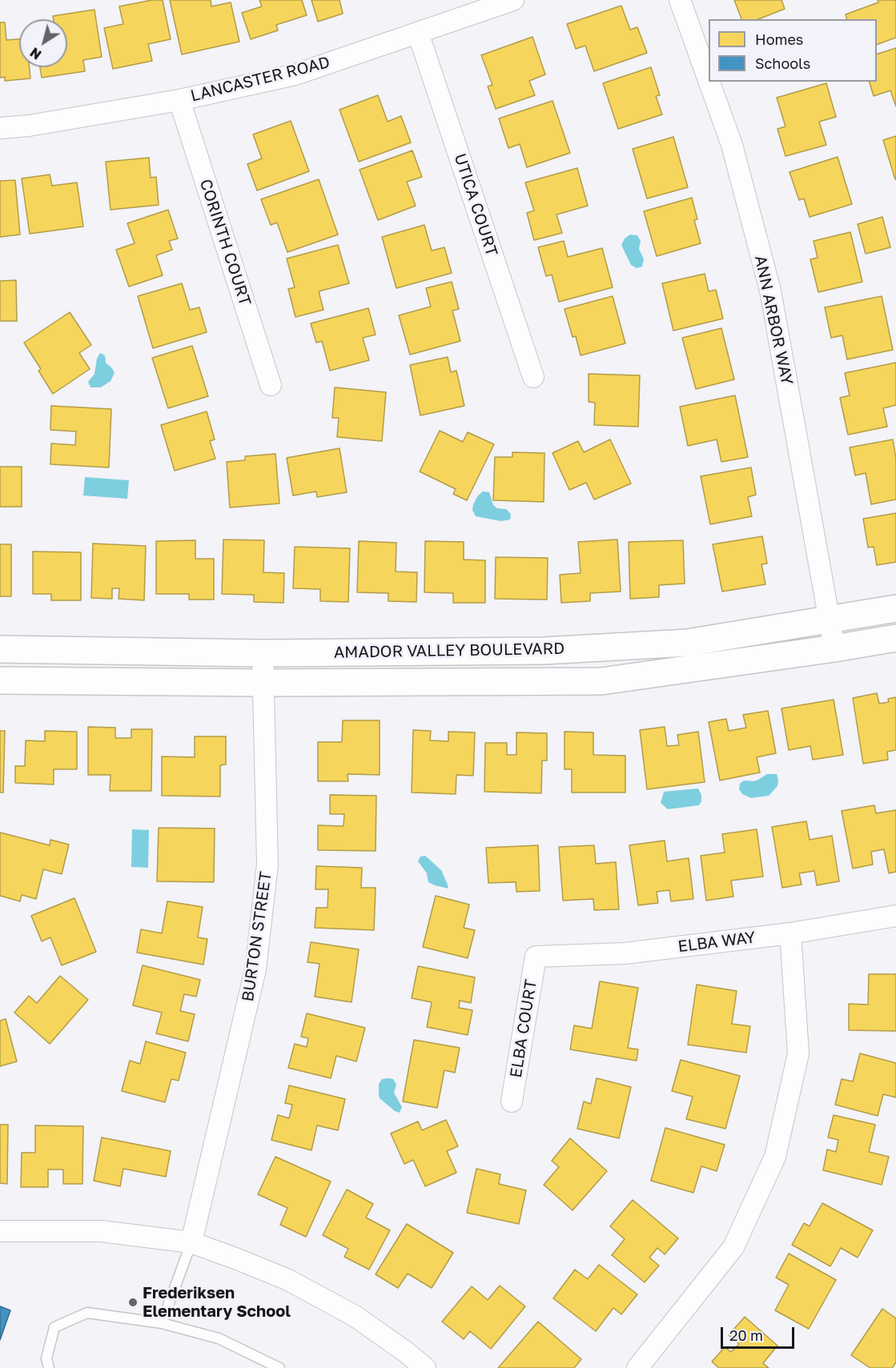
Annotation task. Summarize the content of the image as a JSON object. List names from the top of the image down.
{
  "streets": {
    "street": [
      "LANCASTER ROAD",
      "UTICA COURT",
      "CORINTH COURT",
      "ANN ARBOR WAY",
      "AMADOR VALLEY BOULEVARD",
      "BURTON STREET",
      "ELBA WAY",
      "ELBA COURT"
    ]
  },
  "crossings": [
    ["LANCASTER ROAD", "UTICA COURT"],
    ["LANCASTER ROAD", "CORINTH COURT"],
    ["ANN ARBOR WAY", "AMADOR VALLEY BOULEVARD"],
    ["AMADOR VALLEY BOULEVARD", "BURTON STREET"],
    ["ELBA WAY", "ELBA COURT"]
  ],
  "places": ["Frederiksen Elementary School"],
  "legend": ["Homes", "Schools"],
  "scale_bar": "20 m",
  "north": "bottom left"
}
